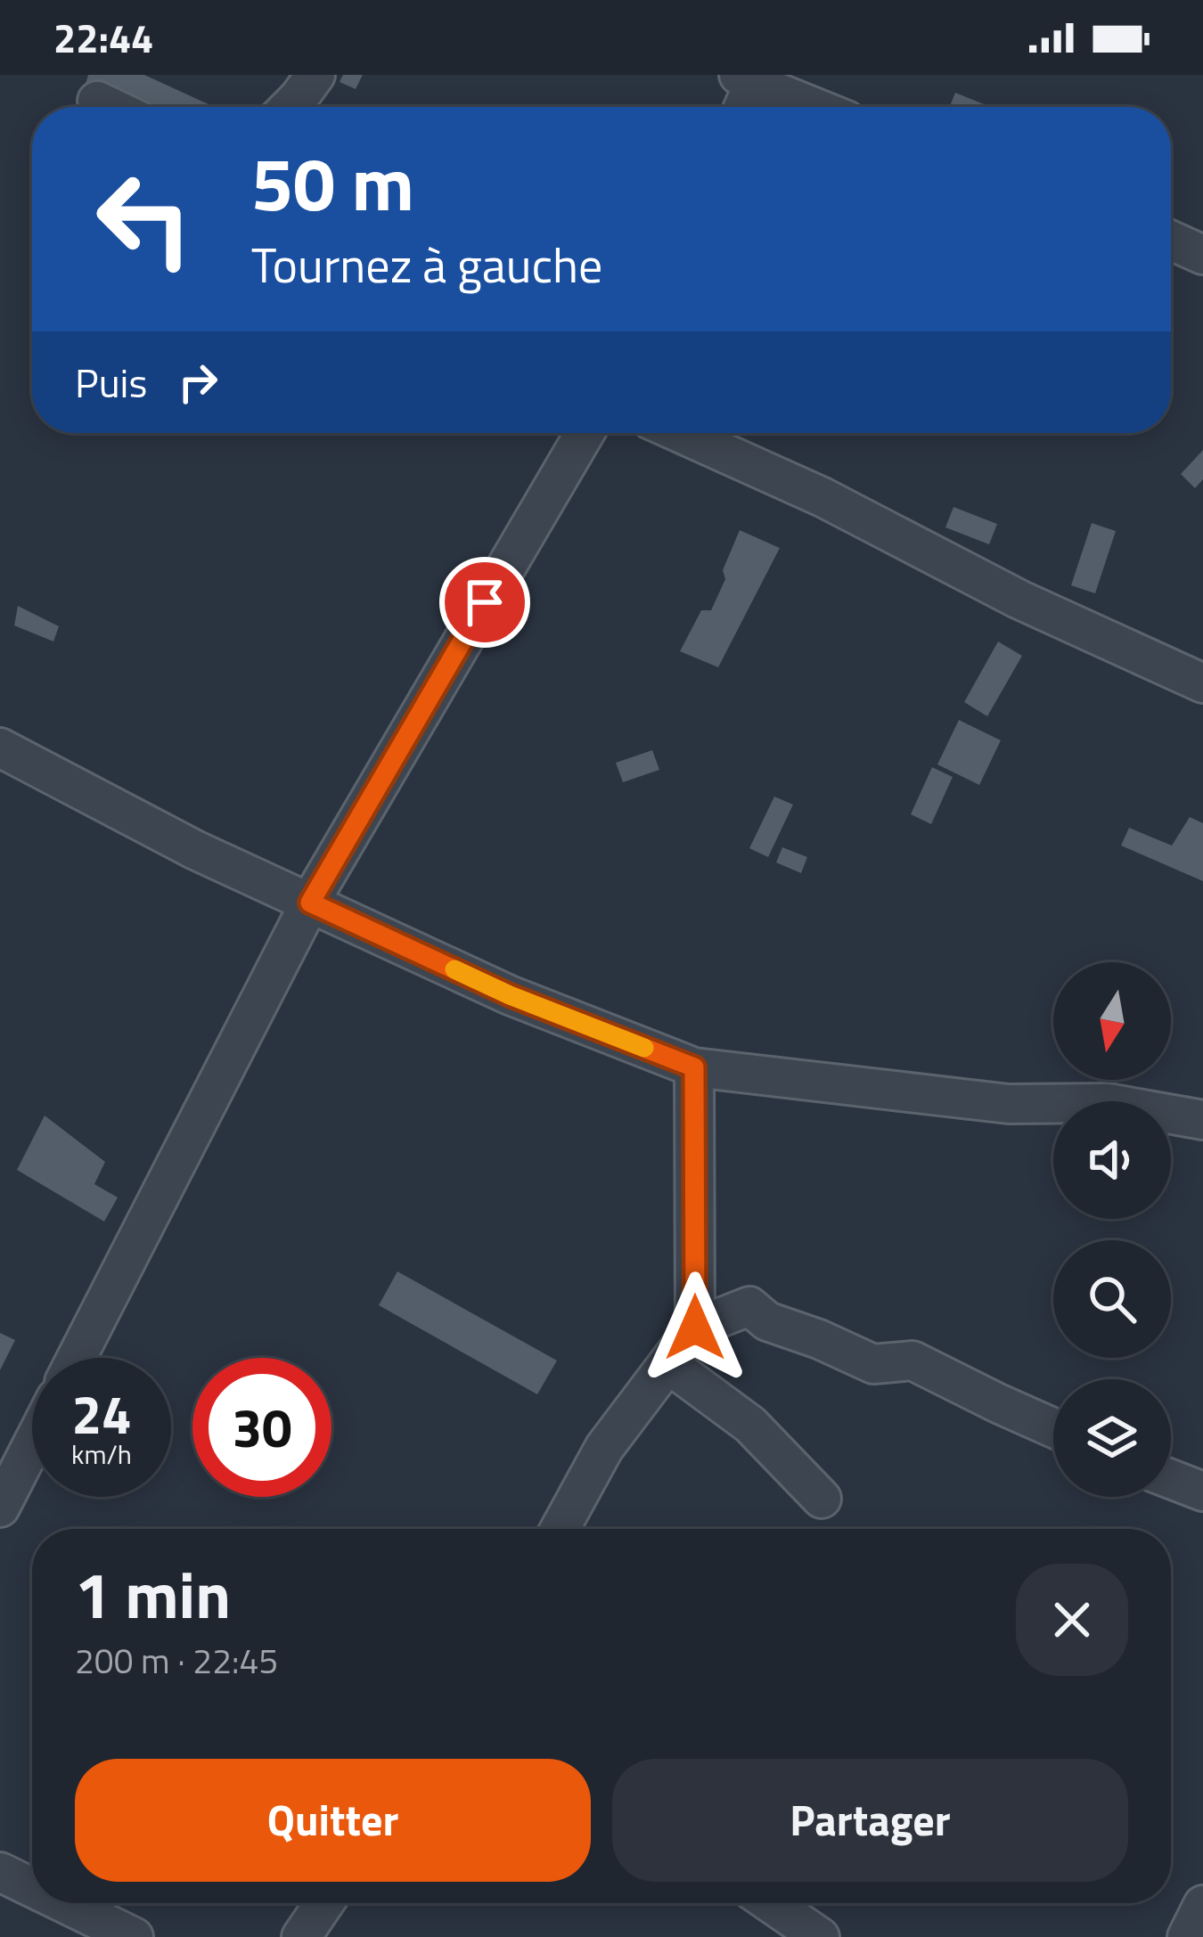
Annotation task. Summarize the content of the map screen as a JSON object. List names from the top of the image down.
{
  "north": "bottom",
  "page": {
    "status": "22:44",
    "turn": ["50 m", "Tournez à gauche"],
    "then": "Puis",
    "speed": "24 km/h",
    "limit": "30",
    "heading": ["1 min", "200 m · 22:45"],
    "buttons": ["Quitter", "Partager"]
  }
}
